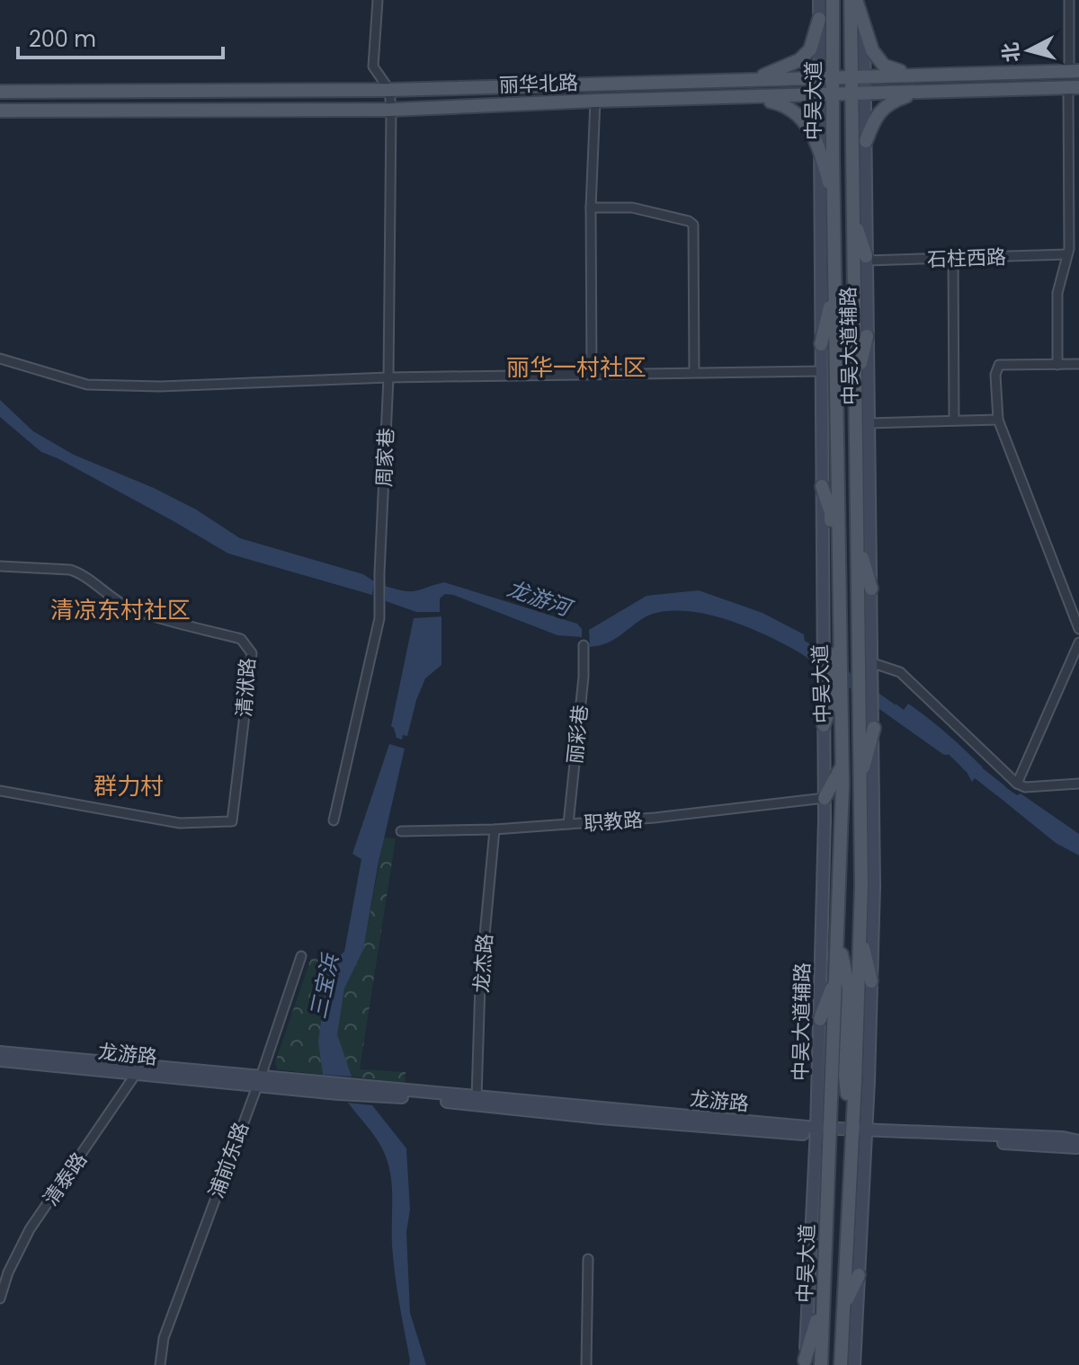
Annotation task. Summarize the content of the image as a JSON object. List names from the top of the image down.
{
  "streets": {
    "main road": [
      "丽华北路",
      "中吴大道",
      "中吴大道辅路",
      "龙游路"
    ],
    "street": [
      "石柱西路",
      "周家巷",
      "清洑路",
      "丽彩巷",
      "职教路",
      "龙杰路",
      "浦前东路",
      "清泰路"
    ]
  },
  "crossings": [
    ["丽华北路", "中吴大道"],
    ["丽华北路", "中吴大道辅路"],
    ["丽华北路", "周家巷"],
    ["中吴大道", "中吴大道辅路"],
    ["中吴大道", "龙游路"],
    ["石柱西路", "中吴大道辅路"],
    ["中吴大道辅路", "职教路"],
    ["中吴大道辅路", "龙游路"],
    ["丽彩巷", "职教路"],
    ["职教路", "龙杰路"],
    ["龙杰路", "龙游路"],
    ["龙游路", "浦前东路"],
    ["龙游路", "清泰路"]
  ],
  "districts": ["丽华一村社区", "清凉东村社区", "群力村"],
  "water": ["龙游河", "三宝浜"],
  "scale_bar": "200 m",
  "north": "left"
}
